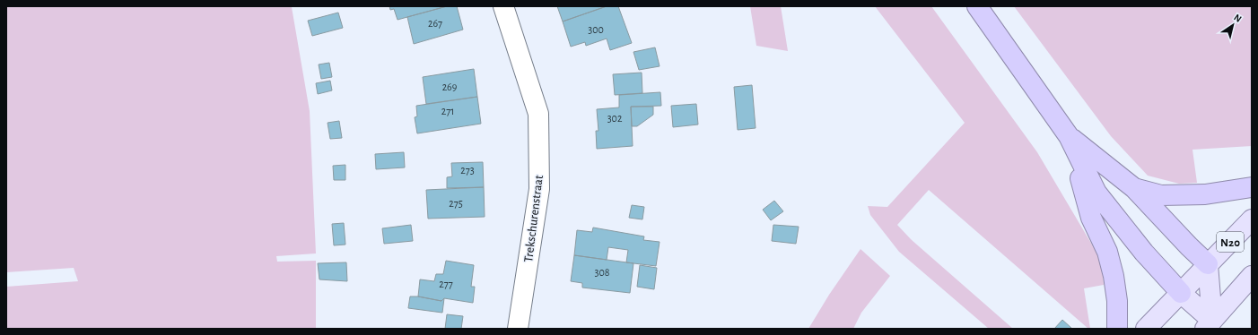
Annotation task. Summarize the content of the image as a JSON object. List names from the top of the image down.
{
  "streets": {
    "main road": ["N20"],
    "street": ["Trekschurenstraat"]
  },
  "house_numbers": [
    "267",
    "300",
    "269",
    "271",
    "302",
    "273",
    "275",
    "308",
    "277"
  ],
  "north": "top right"
}
